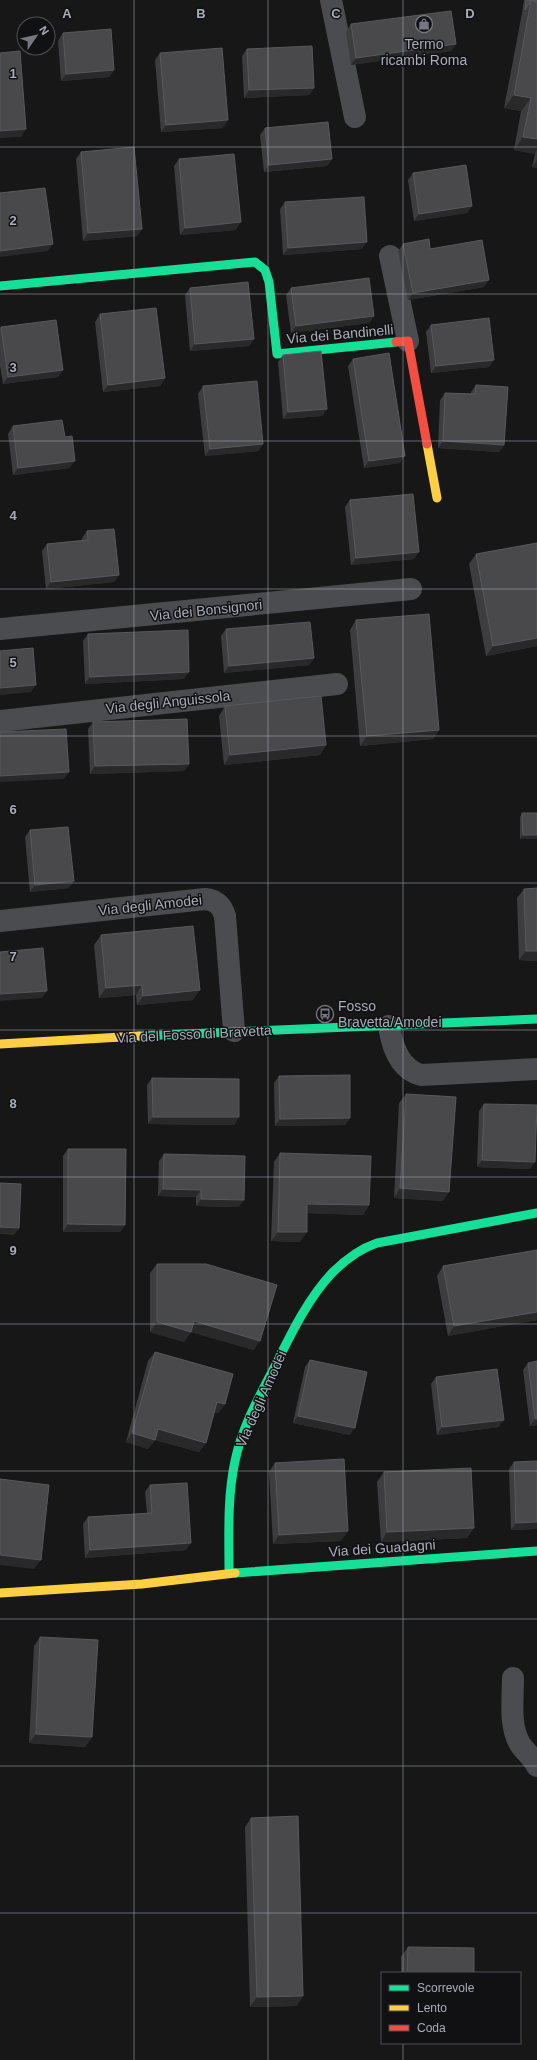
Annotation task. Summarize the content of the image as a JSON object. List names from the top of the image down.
{
  "streets": {
    "street": [
      "Via dei Bandinelli",
      "Via dei Bonsignori",
      "Via degli Anguissola",
      "Via degli Amodei",
      "Via del Fosso di Bravetta",
      "Via dei Guadagni"
    ]
  },
  "crossings": [
    ["Via degli Amodei", "Via del Fosso di Bravetta"],
    ["Via degli Amodei", "Via dei Guadagni"]
  ],
  "places": {
    "shop": ["Termo ricambi Roma"],
    "bus stop": ["Fosso Bravetta/Amodei"]
  },
  "legend": ["Scorrevole", "Lento", "Coda"],
  "north": "top right",
  "grid": {
    "columns": [
      "A",
      "B",
      "C",
      "D"
    ],
    "rows": [
      "1",
      "2",
      "3",
      "4",
      "5",
      "6",
      "7",
      "8",
      "9"
    ]
  }
}
